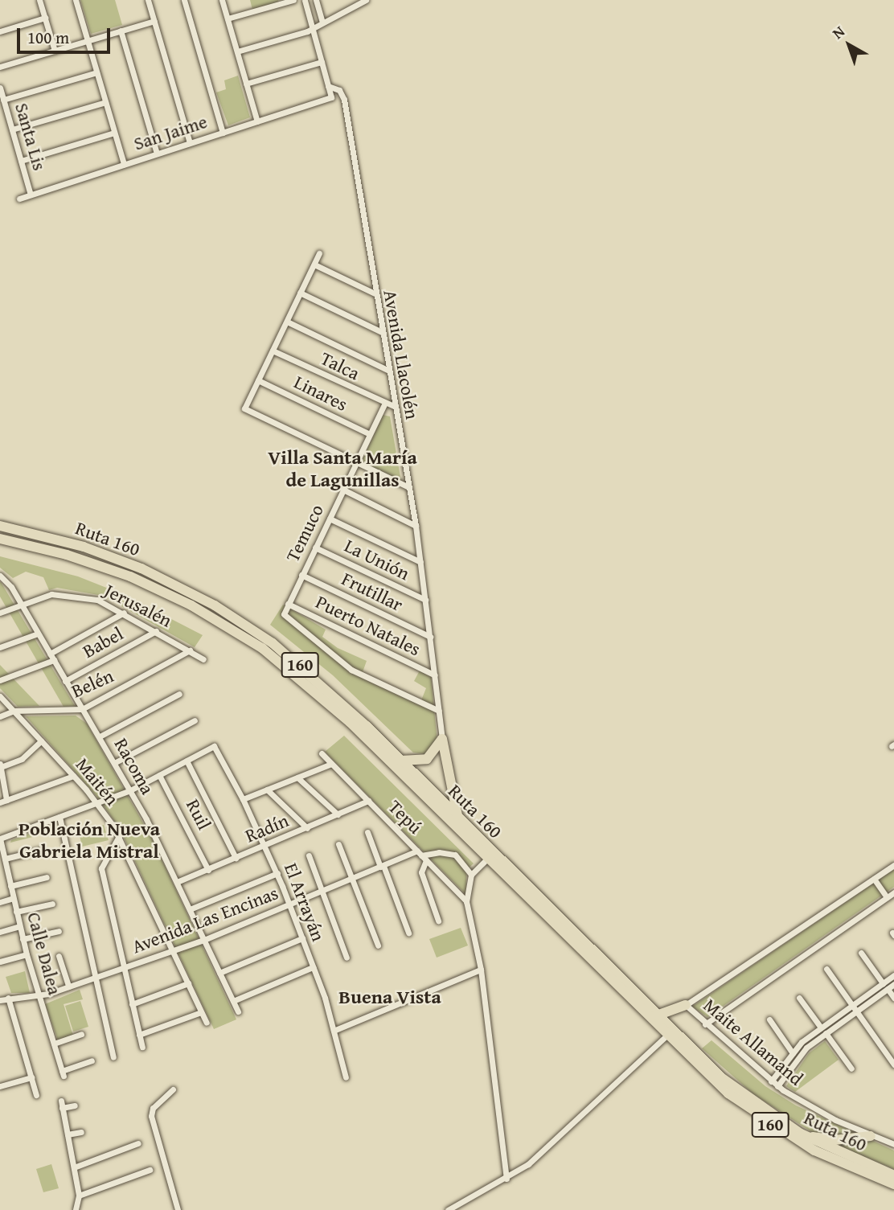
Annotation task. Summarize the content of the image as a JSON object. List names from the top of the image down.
{
  "streets": {
    "highway": ["Ruta 160", "160"],
    "street": [
      "San Jaime",
      "Santa Lis",
      "Avenida Llacolén",
      "Talca",
      "Linares",
      "Temuco",
      "La Unión",
      "Frutillar",
      "Jerusalén",
      "Puerto Natales",
      "Babel",
      "Belén",
      "Racoma",
      "Maitén",
      "Ruil",
      "Tepú",
      "Radín",
      "El Arrayán",
      "Avenida Las Encinas",
      "Calle Dalea",
      "Maite Allamand"
    ]
  },
  "crossings": [
    ["San Jaime", "Santa Lis"],
    ["San Jaime", "Avenida Llacolén"],
    ["Avenida Llacolén", "Talca"],
    ["Avenida Llacolén", "Temuco"],
    ["Avenida Llacolén", "La Unión"],
    ["Avenida Llacolén", "Frutillar"],
    ["Avenida Llacolén", "Puerto Natales"],
    ["Talca", "Temuco"],
    ["Linares", "Temuco"],
    ["Temuco", "La Unión"],
    ["Temuco", "Frutillar"],
    ["Temuco", "Puerto Natales"],
    ["Jerusalén", "Babel"],
    ["Jerusalén", "Belén"],
    ["Jerusalén", "Racoma"],
    ["Babel", "Racoma"],
    ["Belén", "Racoma"],
    ["Belén", "Maitén"],
    ["Racoma", "Radín"],
    ["Racoma", "Avenida Las Encinas"],
    ["Maitén", "Avenida Las Encinas"],
    ["Ruil", "Radín"],
    ["Tepú", "Radín"],
    ["Tepú", "Avenida Las Encinas"],
    ["Radín", "El Arrayán"],
    ["El Arrayán", "Avenida Las Encinas"],
    ["Avenida Las Encinas", "Calle Dalea"]
  ],
  "districts": ["Villa Santa María de Lagunillas", "Población Nueva Gabriela Mistral", "Buena Vista"],
  "scale_bar": "100 m",
  "north": "top left"
}
